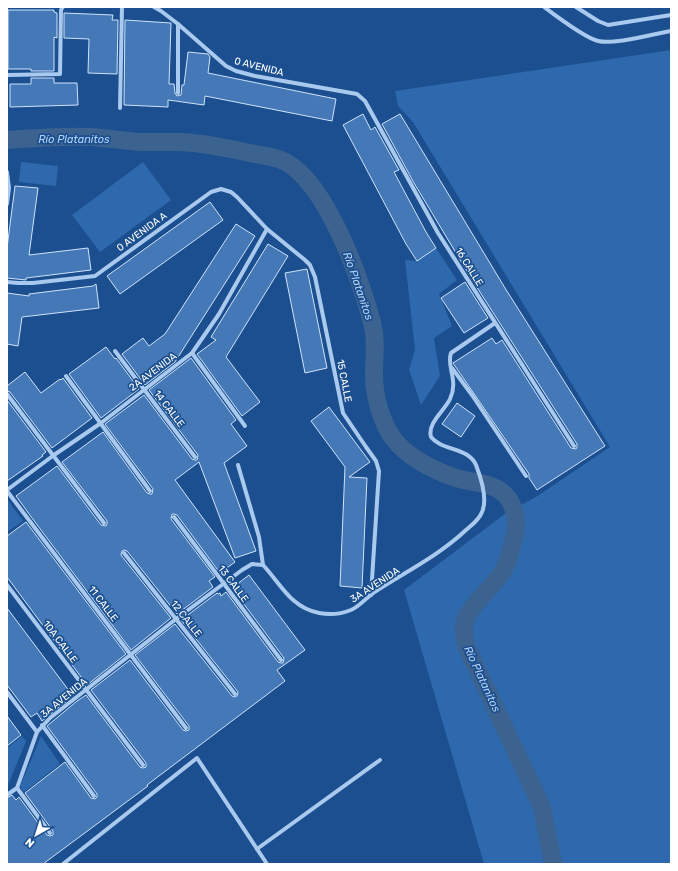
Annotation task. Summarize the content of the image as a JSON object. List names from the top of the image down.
{
  "streets": {
    "street": [
      "0 AVENIDA",
      "0 AVENIDA A",
      "16 CALLE",
      "2A AVENIDA",
      "15 CALLE",
      "14 CALLE",
      "13 CALLE",
      "3A AVENIDA",
      "11 CALLE",
      "12 CALLE",
      "10A CALLE"
    ]
  },
  "crossings": [
    ["0 AVENIDA", "16 CALLE"],
    ["0 AVENIDA A", "2A AVENIDA"],
    ["0 AVENIDA A", "15 CALLE"],
    ["16 CALLE", "3A AVENIDA"],
    ["2A AVENIDA", "15 CALLE"],
    ["2A AVENIDA", "14 CALLE"],
    ["2A AVENIDA", "11 CALLE"],
    ["15 CALLE", "3A AVENIDA"],
    ["13 CALLE", "3A AVENIDA"],
    ["3A AVENIDA", "11 CALLE"],
    ["3A AVENIDA", "12 CALLE"],
    ["3A AVENIDA", "10A CALLE"]
  ],
  "water": ["Río Platanitos"],
  "north": "bottom left"
}
